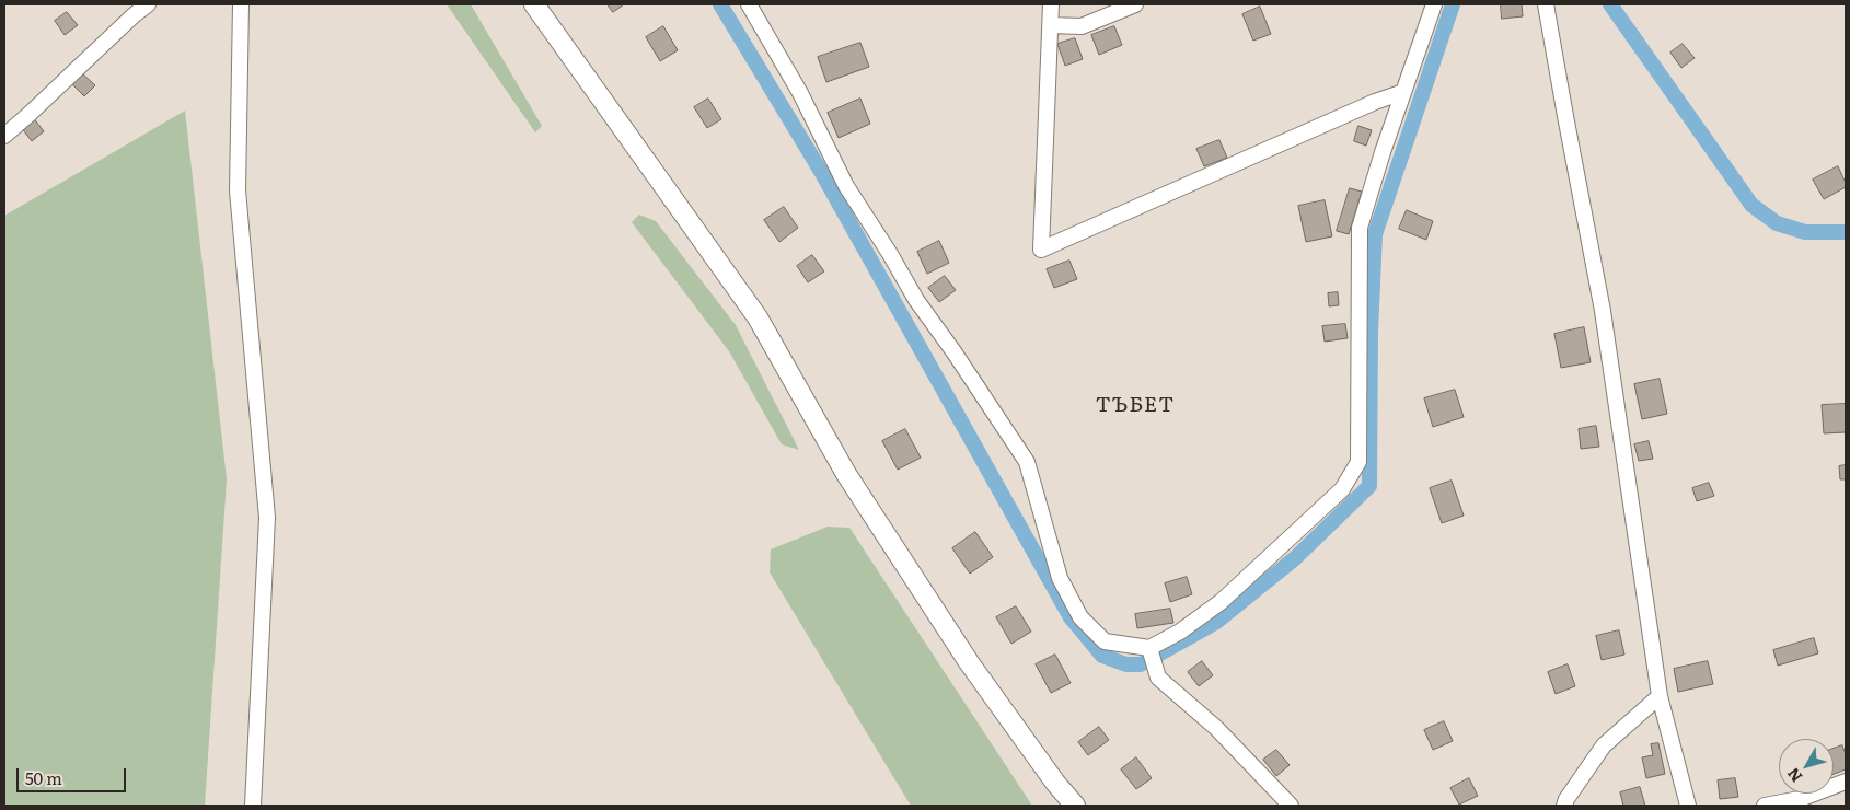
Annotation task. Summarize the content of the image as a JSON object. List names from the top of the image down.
{
  "districts": ["ТЪБЕТ"],
  "scale_bar": "50 m",
  "north": "bottom left"
}
